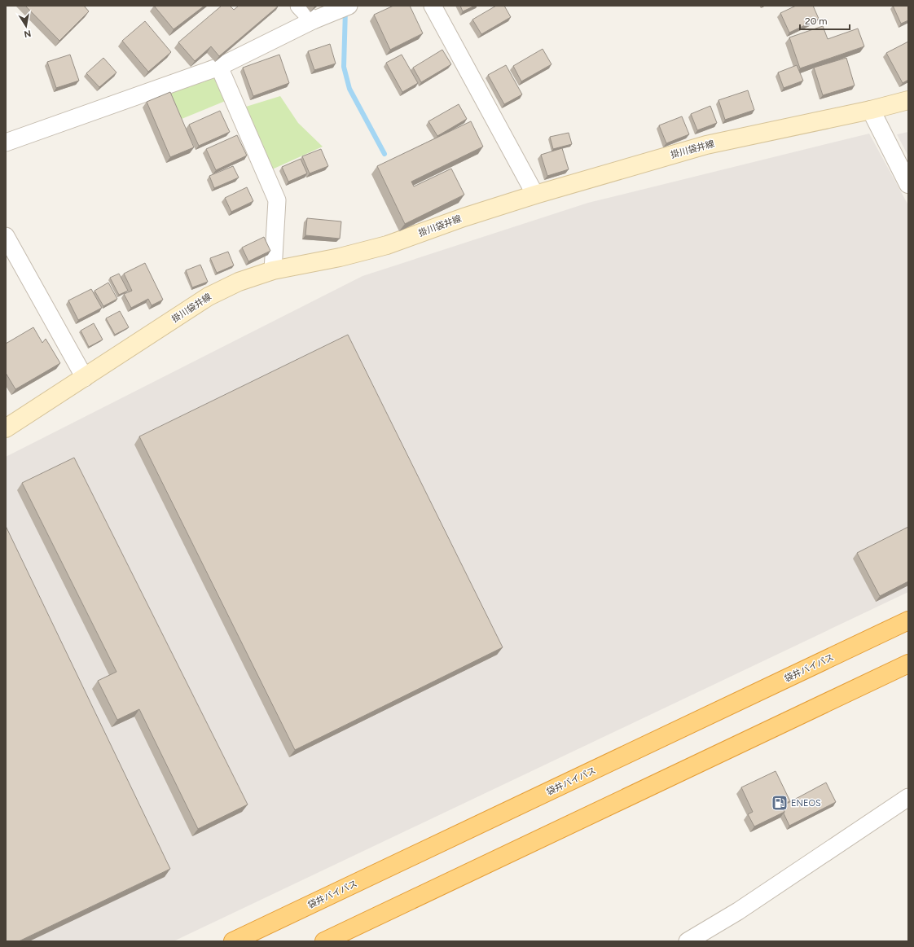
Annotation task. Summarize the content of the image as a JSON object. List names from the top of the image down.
{
  "streets": {
    "highway": ["袋井バイパス"],
    "main road": ["掛川袋井線"]
  },
  "places": {
    "fuel station": ["ENEOS"]
  },
  "scale_bar": "20 m",
  "north": "bottom"
}
